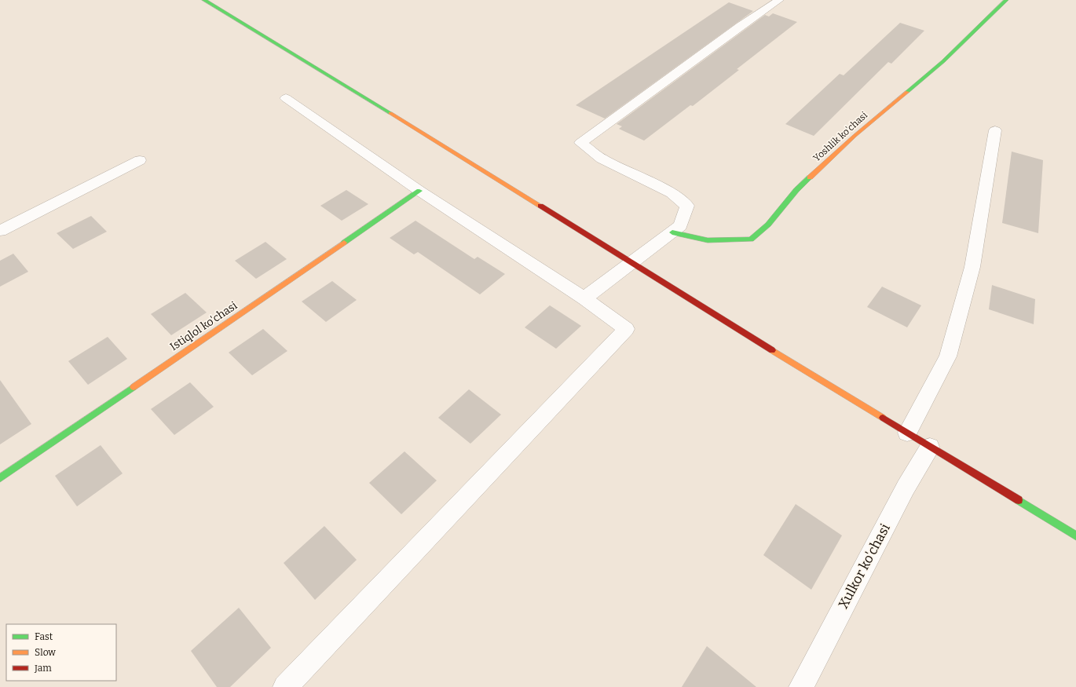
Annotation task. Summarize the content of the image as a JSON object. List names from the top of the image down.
{
  "streets": {
    "street": ["Yoshlik ko'chasi", "Istiqlol ko'chasi", "Xulkor ko'chasi"]
  },
  "legend": ["Fast", "Slow", "Jam"]
}
